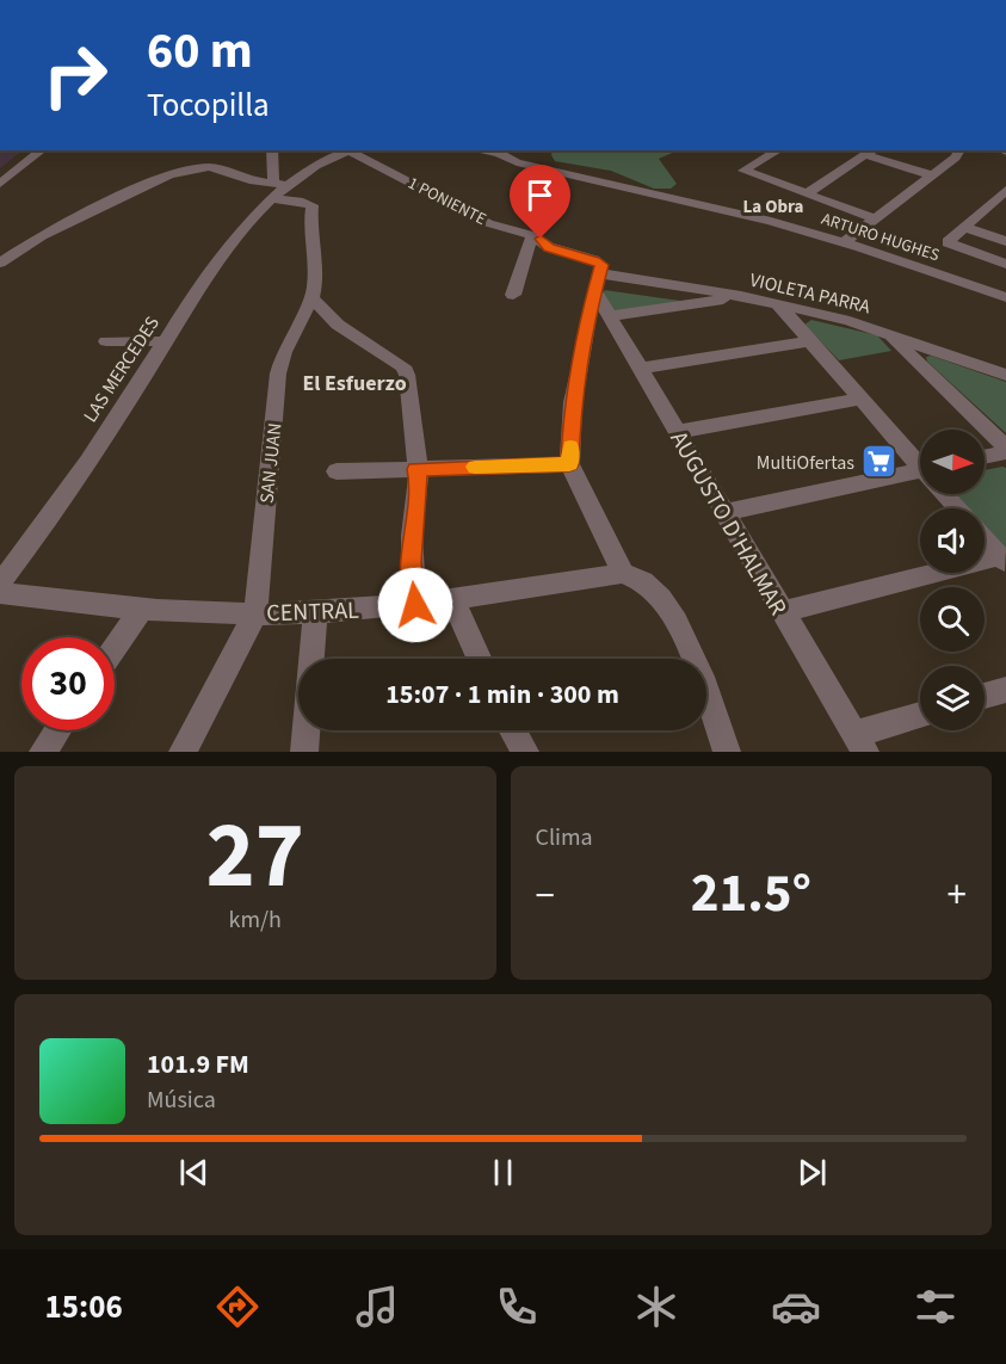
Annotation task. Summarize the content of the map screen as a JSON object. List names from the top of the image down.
{
  "streets": {
    "street": [
      "1 PONIENTE",
      "ARTURO HUGHES",
      "VIOLETA PARRA",
      "LAS MERCEDES",
      "SAN JUAN",
      "AUGUSTO D'HALMAR",
      "CENTRAL"
    ]
  },
  "crossings": [
    ["1 PONIENTE", "VIOLETA PARRA"],
    ["1 PONIENTE", "AUGUSTO D'HALMAR"],
    ["VIOLETA PARRA", "AUGUSTO D'HALMAR"],
    ["LAS MERCEDES", "SAN JUAN"],
    ["SAN JUAN", "CENTRAL"]
  ],
  "districts": ["La Obra", "El Esfuerzo"],
  "places": {
    "supermarket": ["MultiOfertas"]
  },
  "north": "right",
  "page": {
    "turn": ["60 m", "Tocopilla"],
    "limit": "30",
    "trip": "15:07 · 1 min · 300 m",
    "tile": [
      ["27", "km/h"],
      "Clima"
    ],
    "heat": ["−", "21.5°", "+"],
    "song": ["101.9 FM", "Música"],
    "tabs": "15:06"
  }
}
